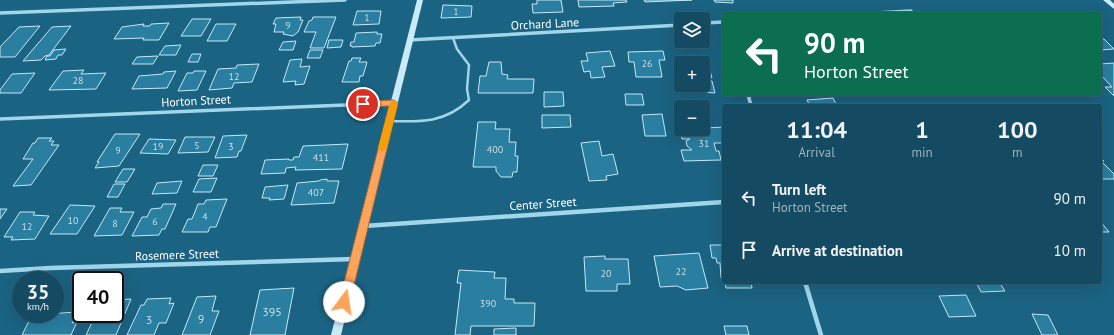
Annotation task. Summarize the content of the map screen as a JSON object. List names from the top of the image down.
{
  "streets": {
    "street": [
      "Orchard Lane",
      "Horton Street",
      "Center Street",
      "Rosemere Street"
    ]
  },
  "house_numbers": [
    "1",
    "1",
    "9",
    "26",
    "12",
    "28",
    "31",
    "5",
    "19",
    "3",
    "400",
    "9",
    "411",
    "407",
    "4",
    "10",
    "6",
    "8",
    "12",
    "22",
    "20",
    "390",
    "395",
    "9",
    "3"
  ],
  "page": {
    "map_buttons": ["+", "−"],
    "turn": ["90 m", "Horton Street"],
    "eta": [
      "11:04",
      "Arrival",
      "1",
      "min",
      "100",
      "m"
    ],
    "list": [
      {
        "name": "Turn left",
        "note": "Horton Street",
        "value": "90 m"
      },
      {
        "name": "Arrive at destination",
        "value": "10 m"
      }
    ],
    "speed": "35 km/h",
    "limit": "40"
  }
}
